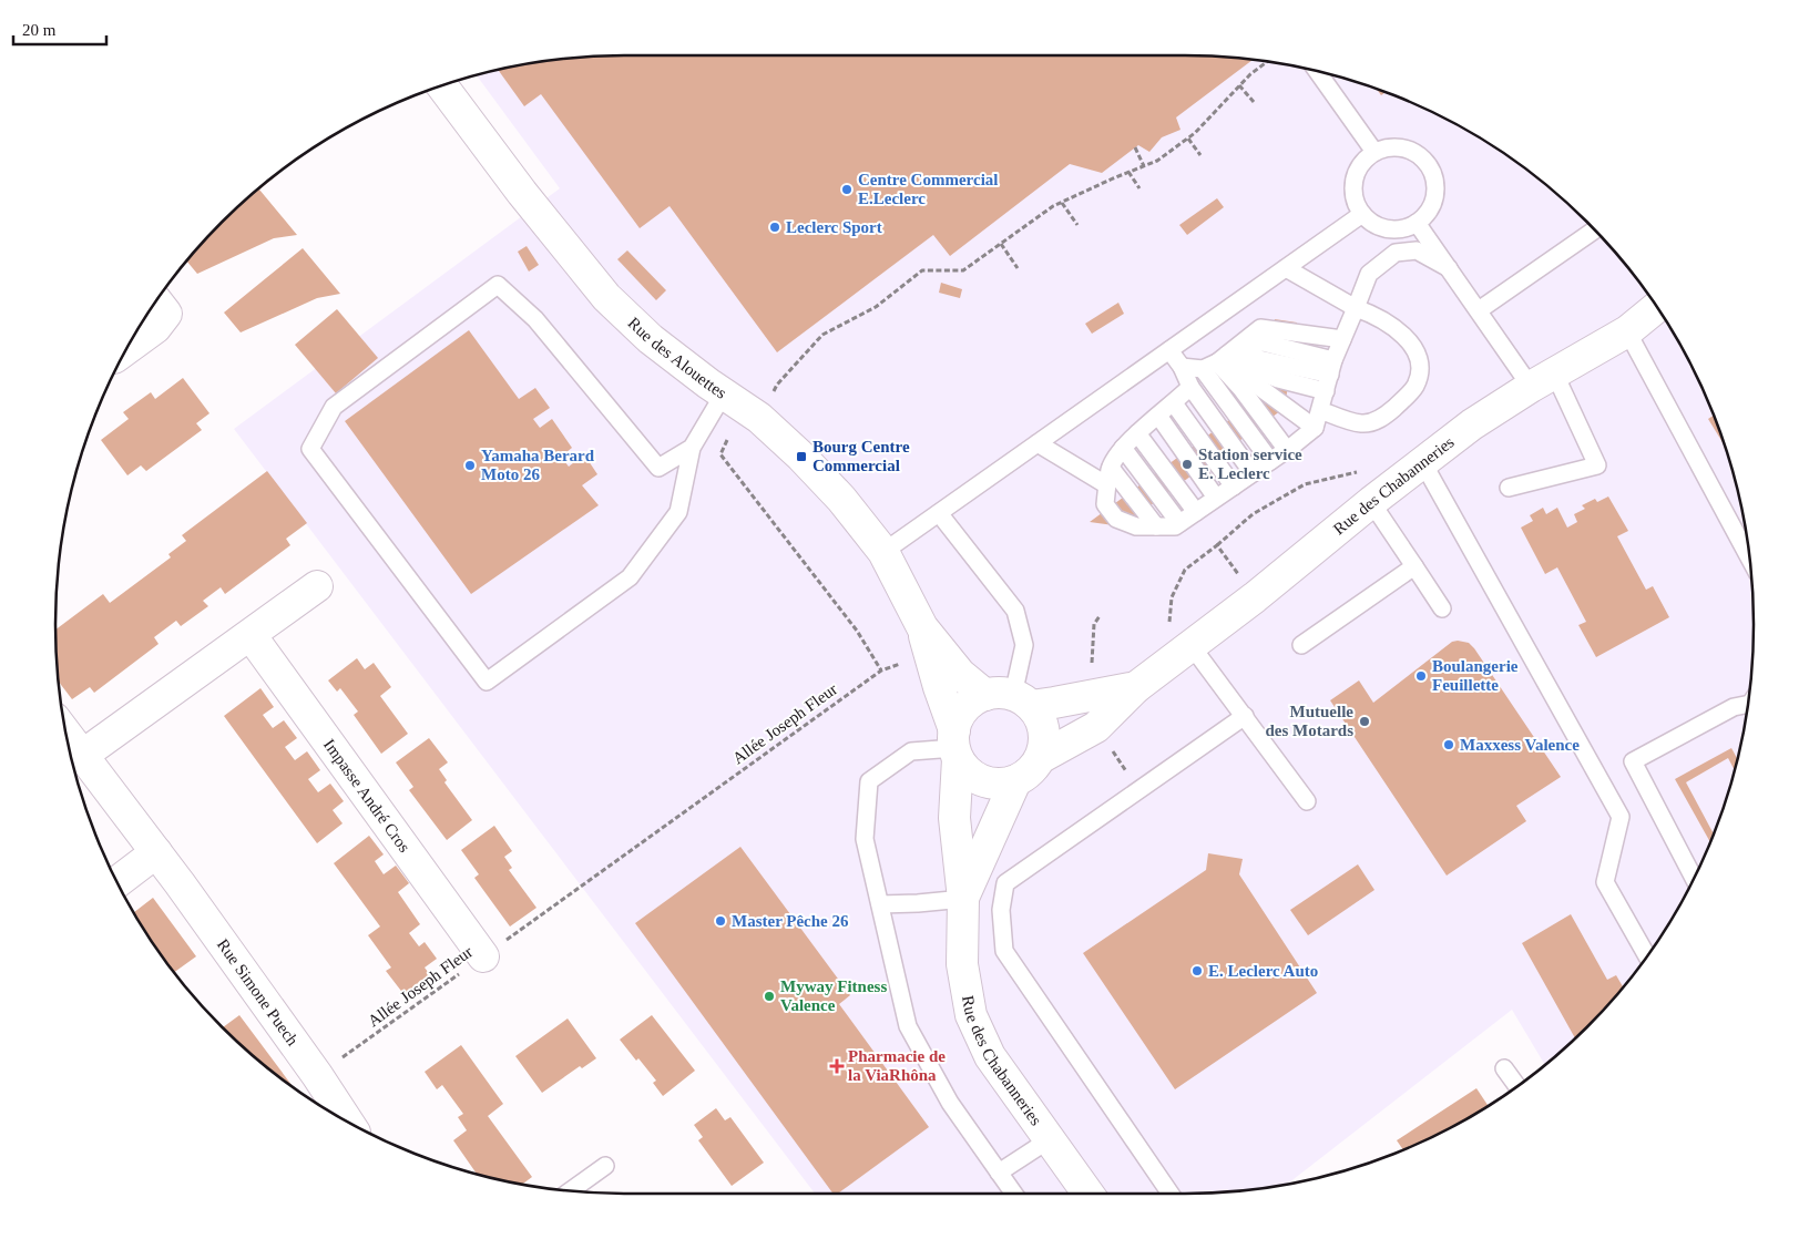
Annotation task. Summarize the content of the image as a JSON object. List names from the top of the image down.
{
  "streets": {
    "street": [
      "Rue des Alouettes",
      "Rue des Chabanneries",
      "Impasse André Cros",
      "Rue Simone Puech"
    ],
    "path": ["Allée Joseph Fleur"]
  },
  "crossings": [
    ["Allée Joseph Fleur", "Impasse André Cros"],
    ["Allée Joseph Fleur", "Rue Simone Puech"]
  ],
  "places": {
    "other": [
      "Centre Commercial E.Leclerc",
      "Leclerc Sport",
      "Station service E. Leclerc",
      "Yamaha Berard Moto 26",
      "Boulangerie Feuillette",
      "Mutuelle des Motards",
      "Maxxess Valence",
      "Master Pêche 26",
      "E. Leclerc Auto",
      "Myway Fitness Valence"
    ],
    "transit": ["Bourg Centre Commercial"],
    "health": ["Pharmacie de la ViaRhôna"]
  },
  "scale_bar": "20 m"
}
